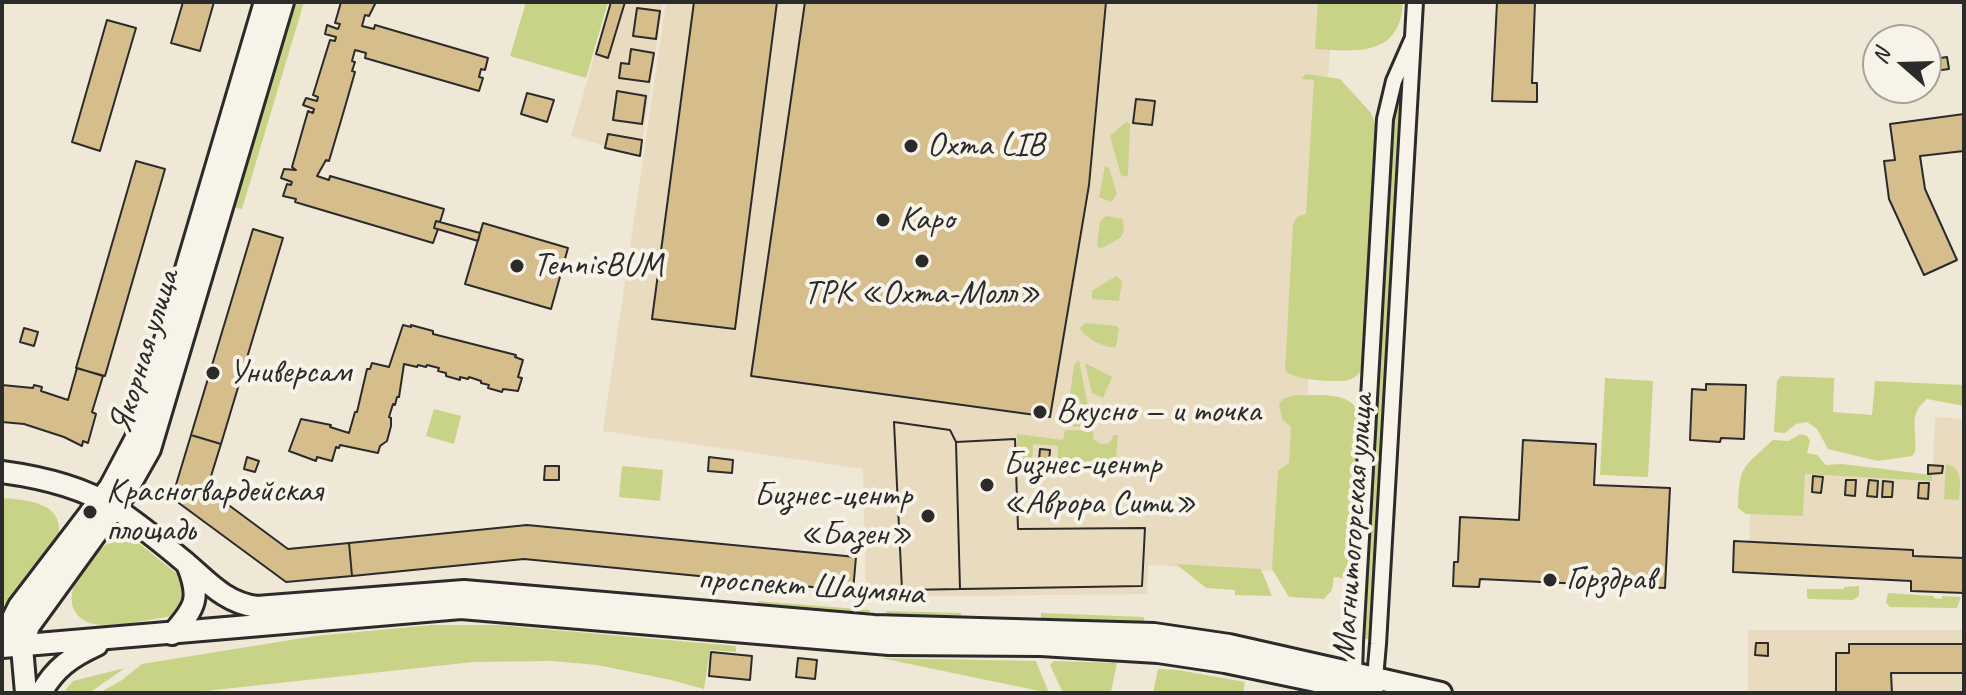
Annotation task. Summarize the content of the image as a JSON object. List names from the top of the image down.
{
  "streets": {
    "street": ["Якорная улица", "Магнитогорская улица", "проспект Шаумяна"]
  },
  "crossings": [
    ["Магнитогорская улица", "проспект Шаумяна"]
  ],
  "places": [
    "Охта LIB",
    "Каро",
    "ТРК «Охта-Молл»",
    "TennisBUM",
    "Универсам",
    "Вкусно — и точка",
    "Бизнес-центр «Аврора Сити»",
    "Красногвардейская площадь",
    "Бизнес-центр «Базен»",
    "Горздрав"
  ],
  "north": "left"
}
